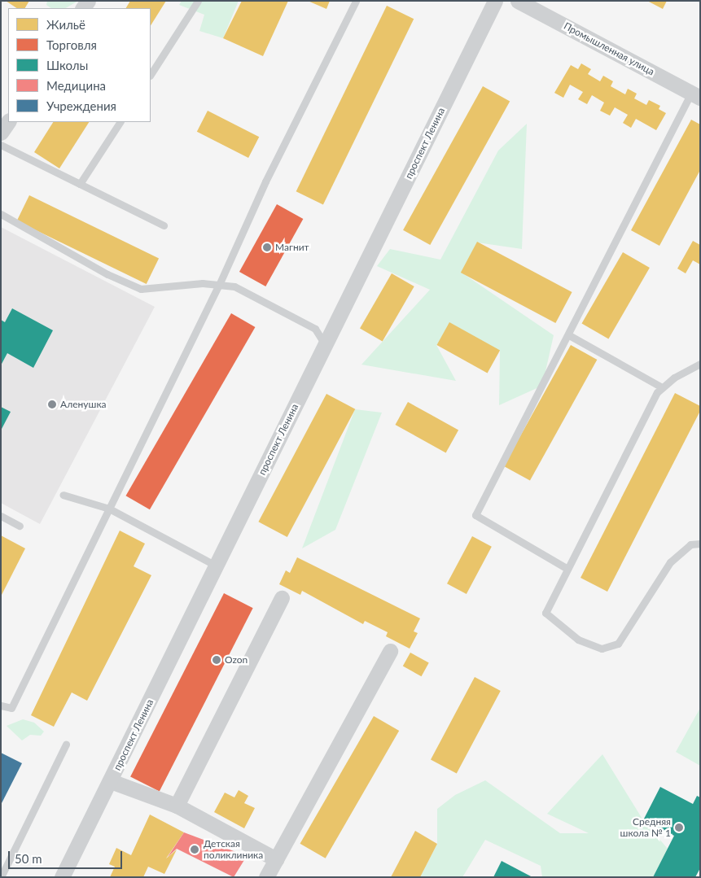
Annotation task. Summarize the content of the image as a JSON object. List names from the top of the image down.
{
  "streets": {
    "street": ["Промышленная улица", "проспект Ленина"]
  },
  "places": [
    "Магнит",
    "Аленушка",
    "Ozon",
    "Средняя школа № 1",
    "Детская поликлиника"
  ],
  "legend": [
    "Жильё",
    "Торговля",
    "Школы",
    "Медицина",
    "Учреждения"
  ],
  "scale_bar": "50 m"
}
